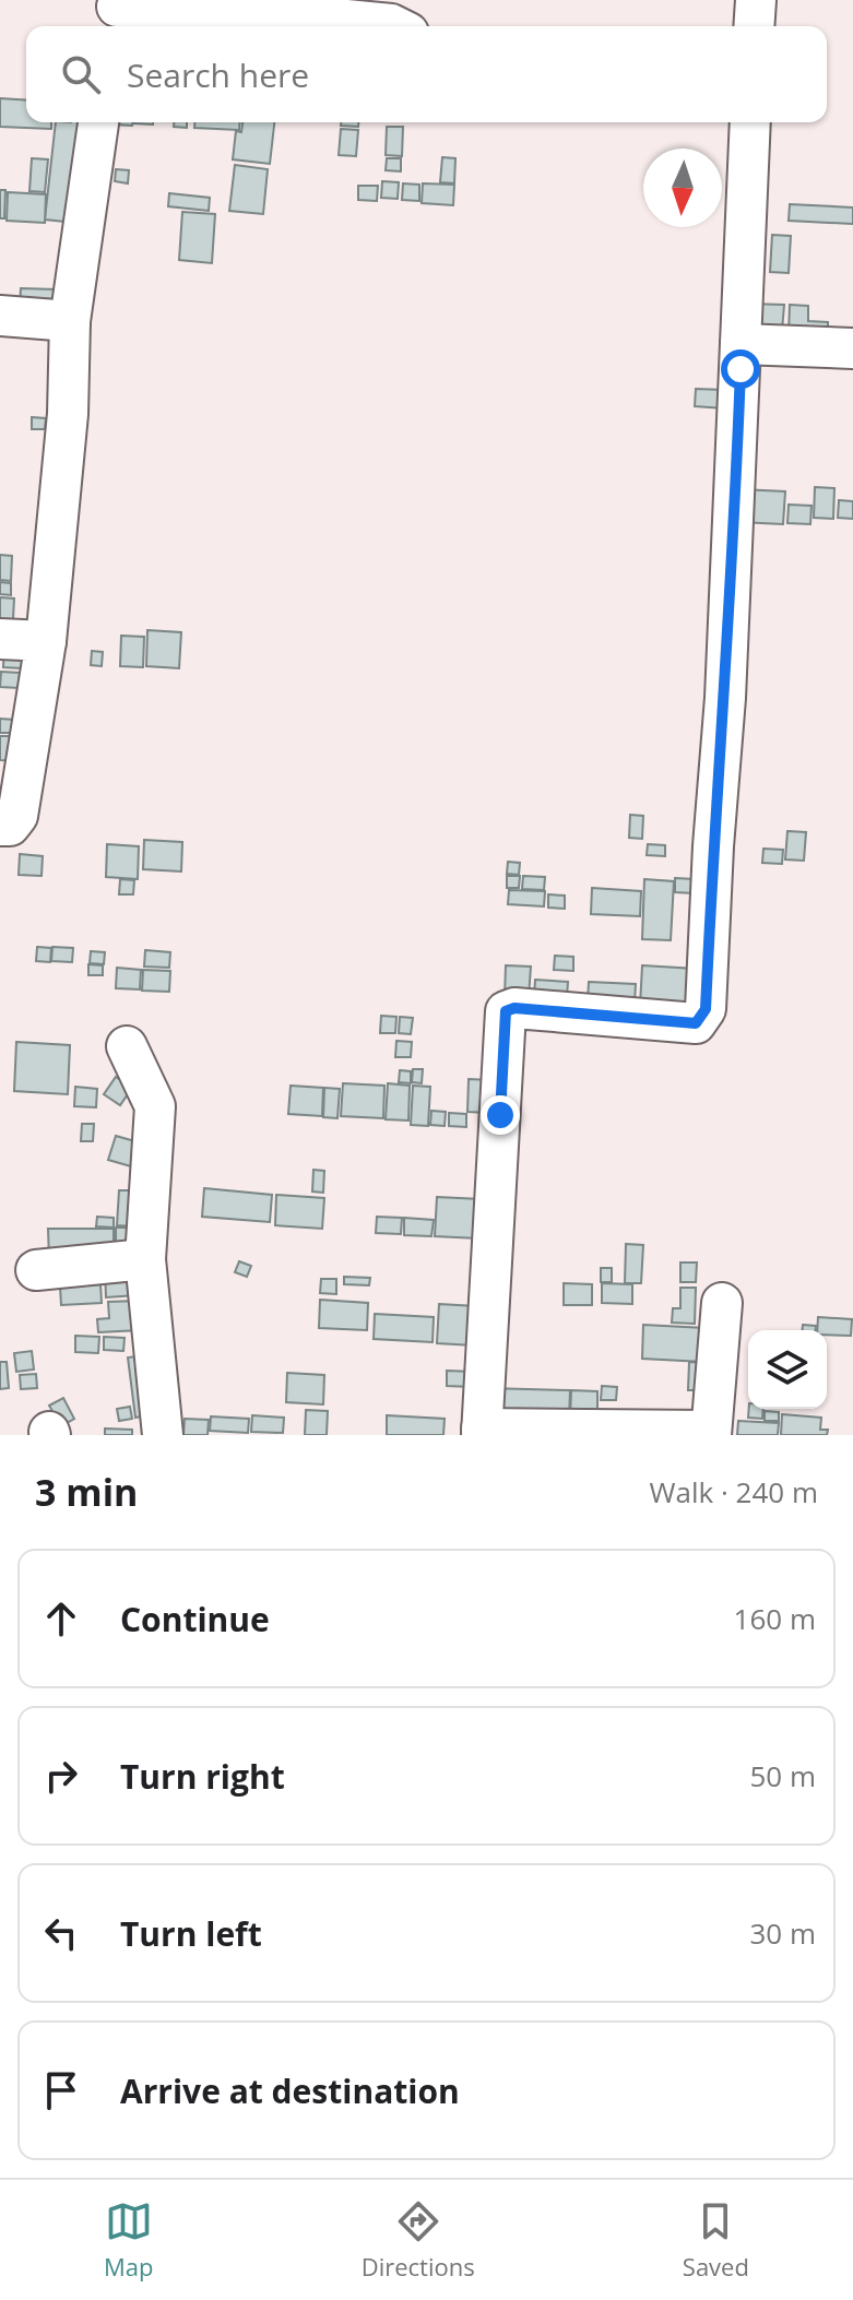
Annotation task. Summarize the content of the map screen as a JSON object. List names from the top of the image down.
{
  "north": "bottom",
  "page": {
    "search": "Search here",
    "heading": ["3 min", "Walk · 240 m"],
    "list": [
      ["Continue", "160 m"],
      ["Turn right", "50 m"],
      ["Turn left", "30 m"],
      "Arrive at destination"
    ],
    "nav": ["Map", "Directions", "Saved"]
  }
}
